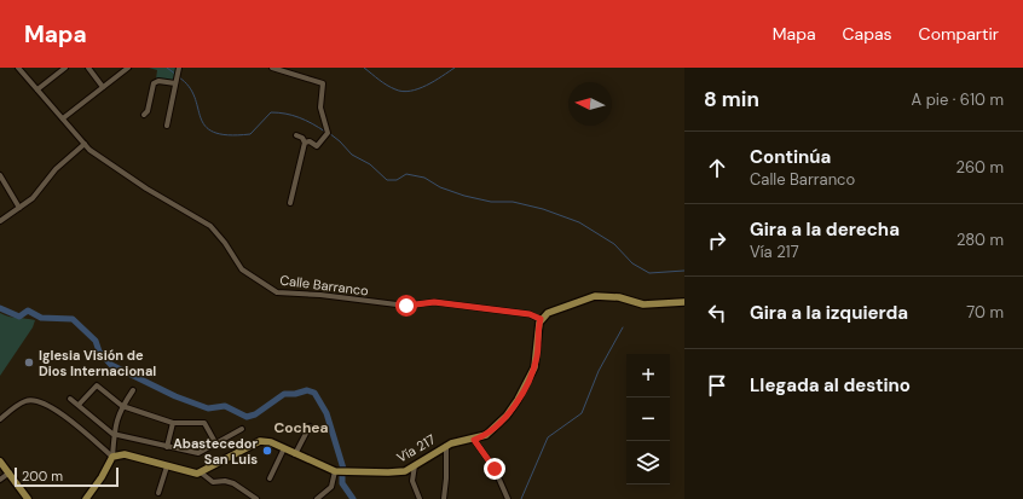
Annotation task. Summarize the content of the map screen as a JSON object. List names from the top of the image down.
{
  "streets": {
    "main road": ["Vía 217"],
    "street": ["Calle Barranco"]
  },
  "crossings": [
    ["Calle Barranco", "Vía 217"]
  ],
  "districts": ["Cochea"],
  "places": ["Iglesia Visión de Dios Internacional", "Abastecedor San Luis"],
  "scale_bar": "200 m",
  "north": "left",
  "page": {
    "header": "Mapa",
    "nav": ["Mapa", "Capas", "Compartir"],
    "heading": ["8 min", "A pie · 610 m"],
    "list": [
      ["Continúa", "Calle Barranco", "260 m"],
      ["Gira a la derecha", "Vía 217", "280 m"],
      ["Gira a la izquierda", "70 m"],
      "Llegada al destino"
    ],
    "map_buttons": ["+", "−"],
    "scale": "200 m"
  }
}
